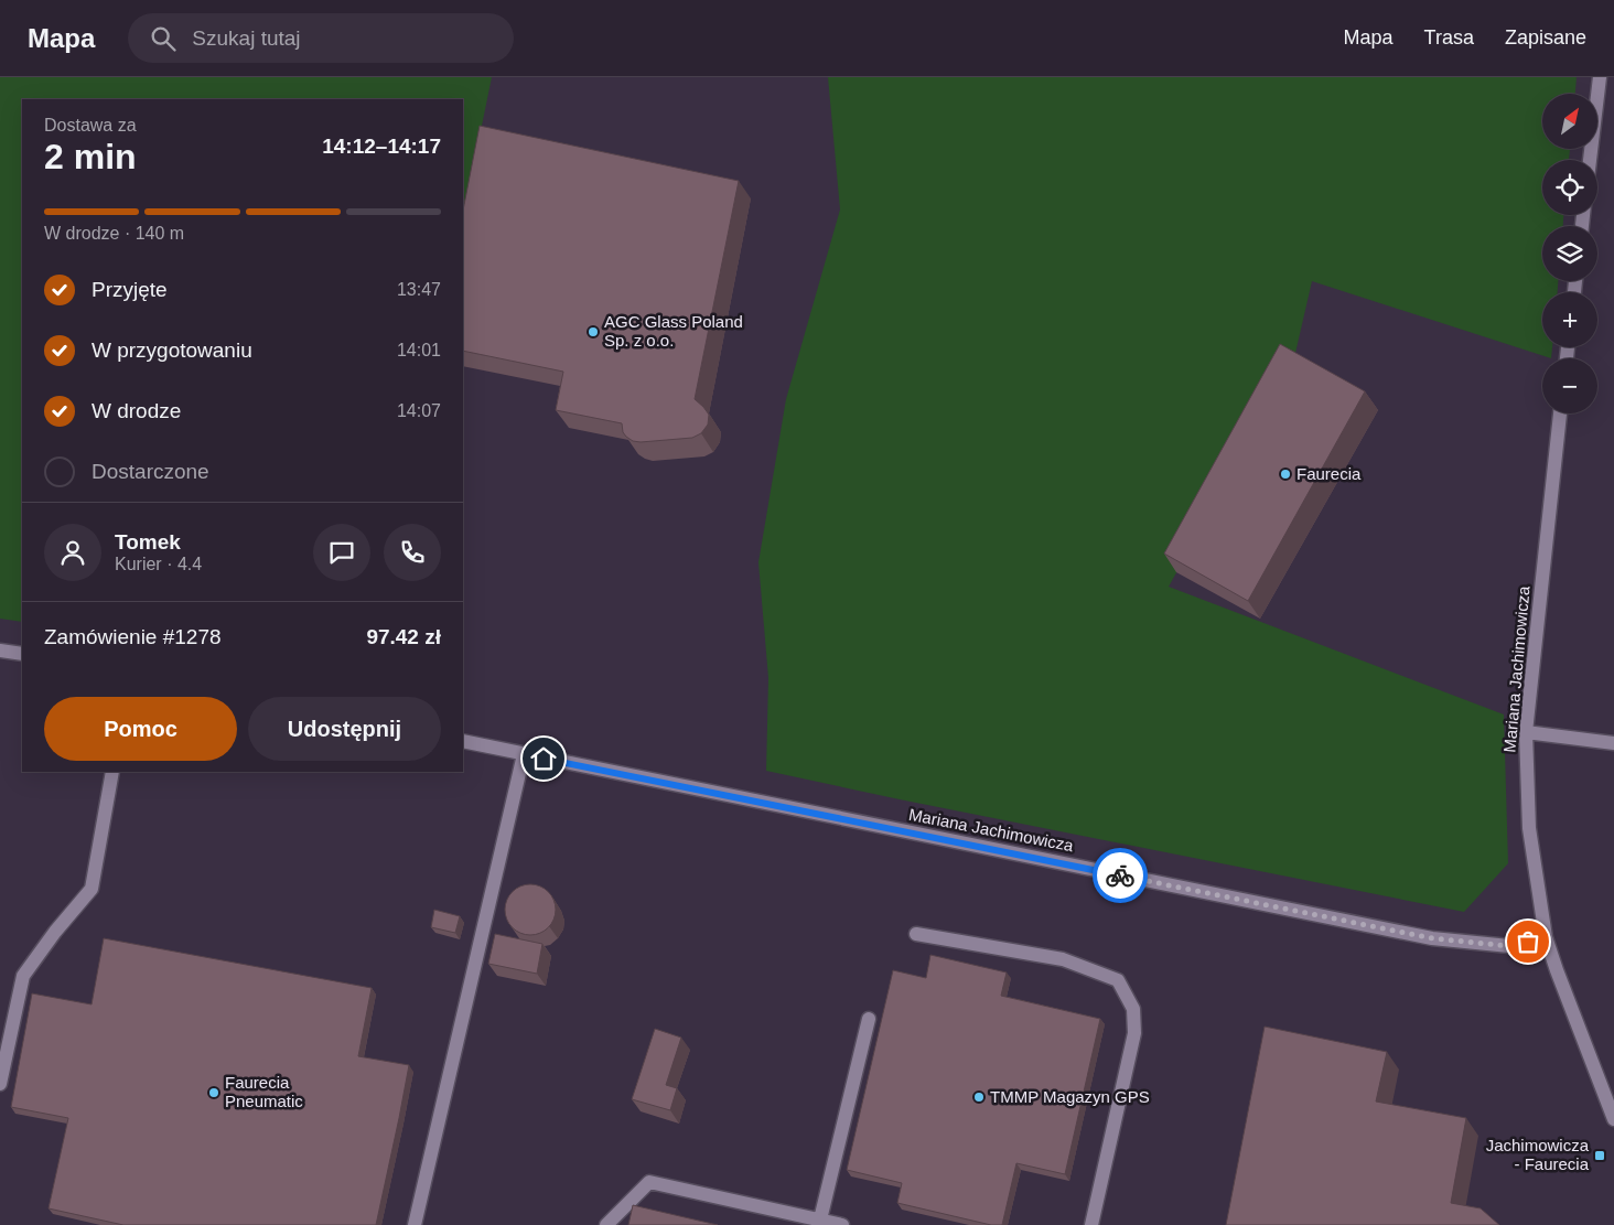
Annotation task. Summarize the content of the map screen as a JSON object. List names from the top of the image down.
{
  "streets": {
    "street": ["Mariana Jachimowicza"]
  },
  "places": {
    "other": [
      "AGC Glass Poland Sp. z o.o.",
      "Faurecia",
      "Faurecia Pneumatic",
      "TMMP Magazyn GPS"
    ],
    "transit": ["Jachimowicza - Faurecia"]
  },
  "north": "top right",
  "page": {
    "header": "Mapa",
    "search": "Szukaj tutaj",
    "nav": ["Mapa", "Trasa", "Zapisane"],
    "map_buttons": ["+", "−"],
    "heading": ["2 min", "Dostawa za", "14:12–14:17"],
    "panel": [
      "Tomek",
      "Kurier · 4.4",
      "Zamówienie #1278",
      "97.42 zł"
    ],
    "bar": "W drodze · 140 m",
    "list": [
      ["Przyjęte", "13:47"],
      ["W przygotowaniu", "14:01"],
      ["W drodze", "14:07"],
      "Dostarczone"
    ],
    "buttons": ["Pomoc", "Udostępnij"]
  }
}
